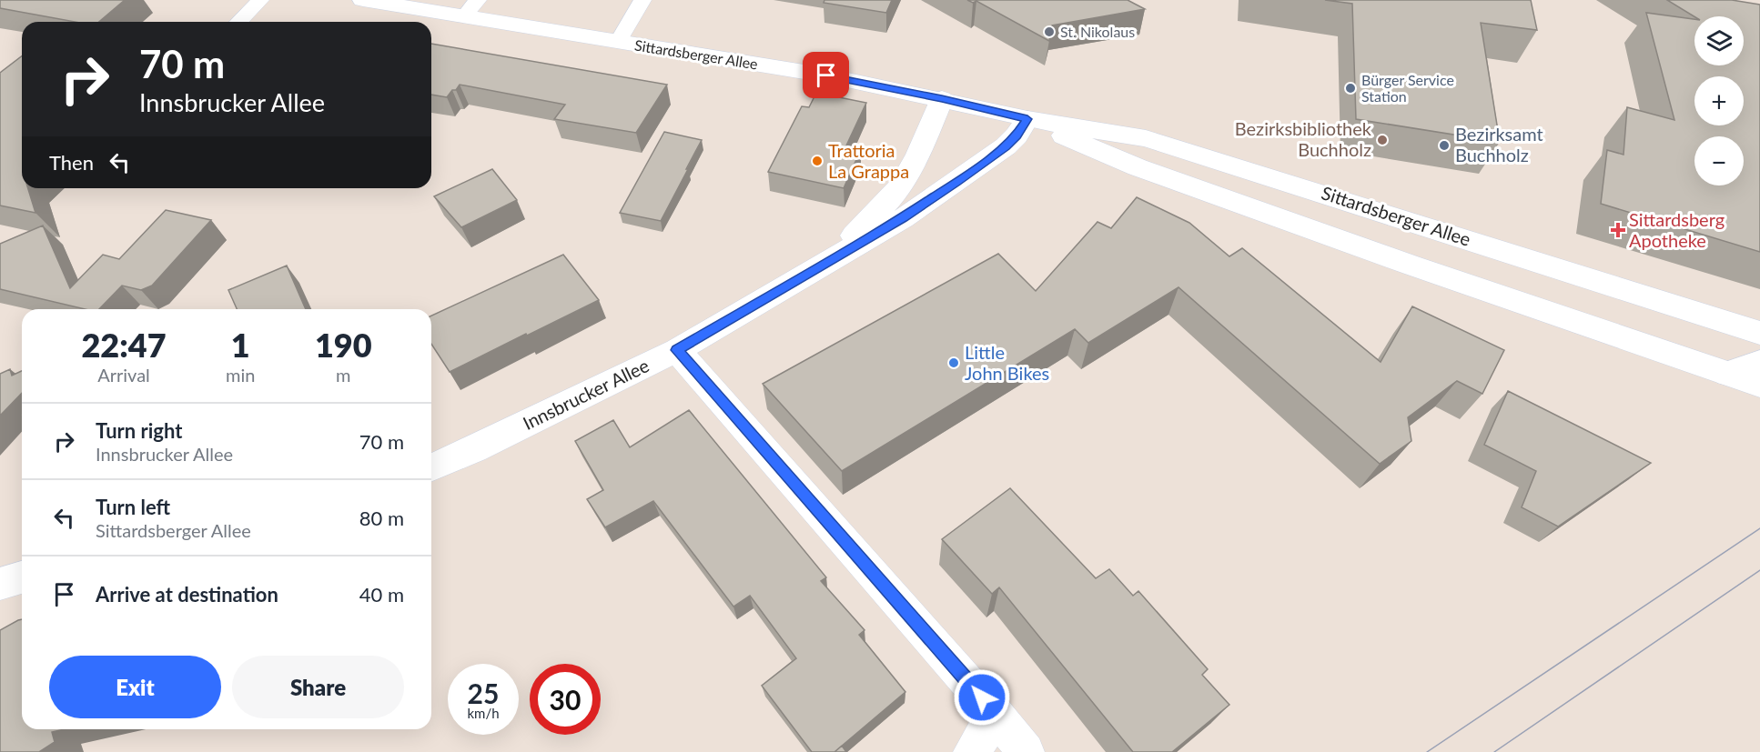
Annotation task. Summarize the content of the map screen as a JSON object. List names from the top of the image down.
{
  "streets": {
    "main road": ["Sittardsberger Allee", "Innsbrucker Allee"]
  },
  "crossings": [
    ["Sittardsberger Allee", "Innsbrucker Allee"]
  ],
  "places": {
    "other": [
      "St. Nikolaus",
      "Bürger Service Station",
      "Bezirksbibliothek Buchholz",
      "Bezirksamt Buchholz",
      "Trattoria La Grappa",
      "Little John Bikes"
    ],
    "health": ["Sittardsberg Apotheke"]
  },
  "page": {
    "map_buttons": ["+", "−"],
    "turn": ["70 m", "Innsbrucker Allee"],
    "then": "Then",
    "eta": [
      "22:47",
      "Arrival",
      "1",
      "min",
      "190",
      "m"
    ],
    "list": [
      {
        "name": "Turn right",
        "note": "Innsbrucker Allee",
        "value": "70 m"
      },
      {
        "name": "Turn left",
        "note": "Sittardsberger Allee",
        "value": "80 m"
      },
      {
        "name": "Arrive at destination",
        "value": "40 m"
      }
    ],
    "buttons": ["Exit", "Share"],
    "speed": "25 km/h",
    "limit": "30"
  }
}
